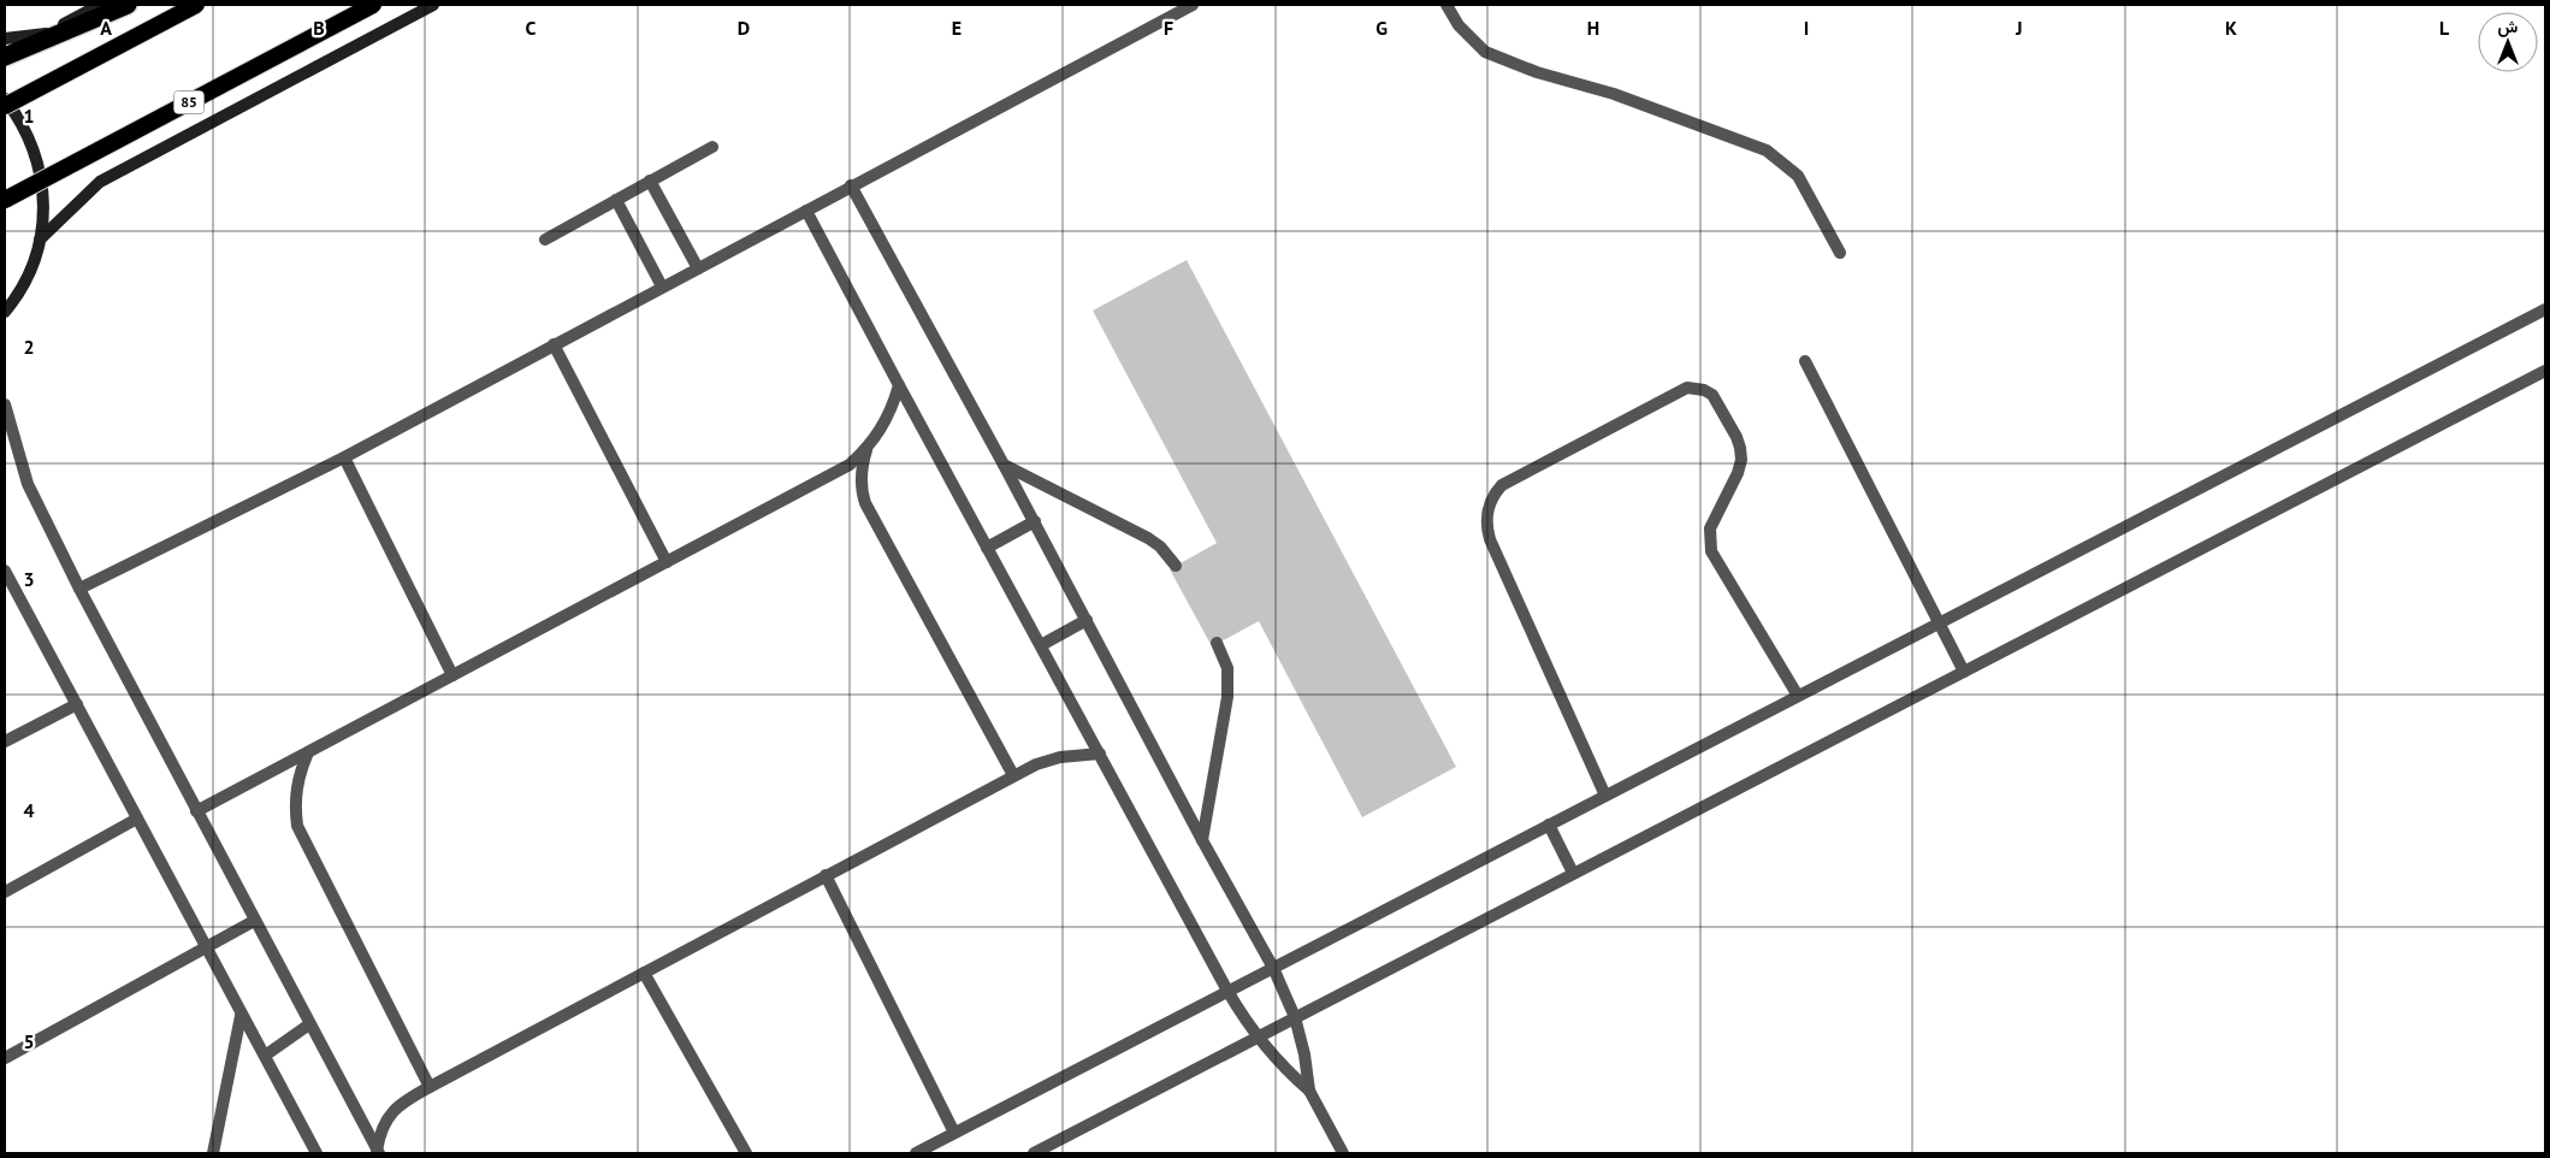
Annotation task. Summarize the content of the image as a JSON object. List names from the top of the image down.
{
  "streets": {
    "highway": ["85"]
  },
  "north": "top",
  "grid": {
    "columns": [
      "A",
      "B",
      "C",
      "D",
      "E",
      "F",
      "G",
      "H",
      "I",
      "J",
      "K",
      "L"
    ],
    "rows": [
      "1",
      "2",
      "3",
      "4",
      "5"
    ]
  }
}
